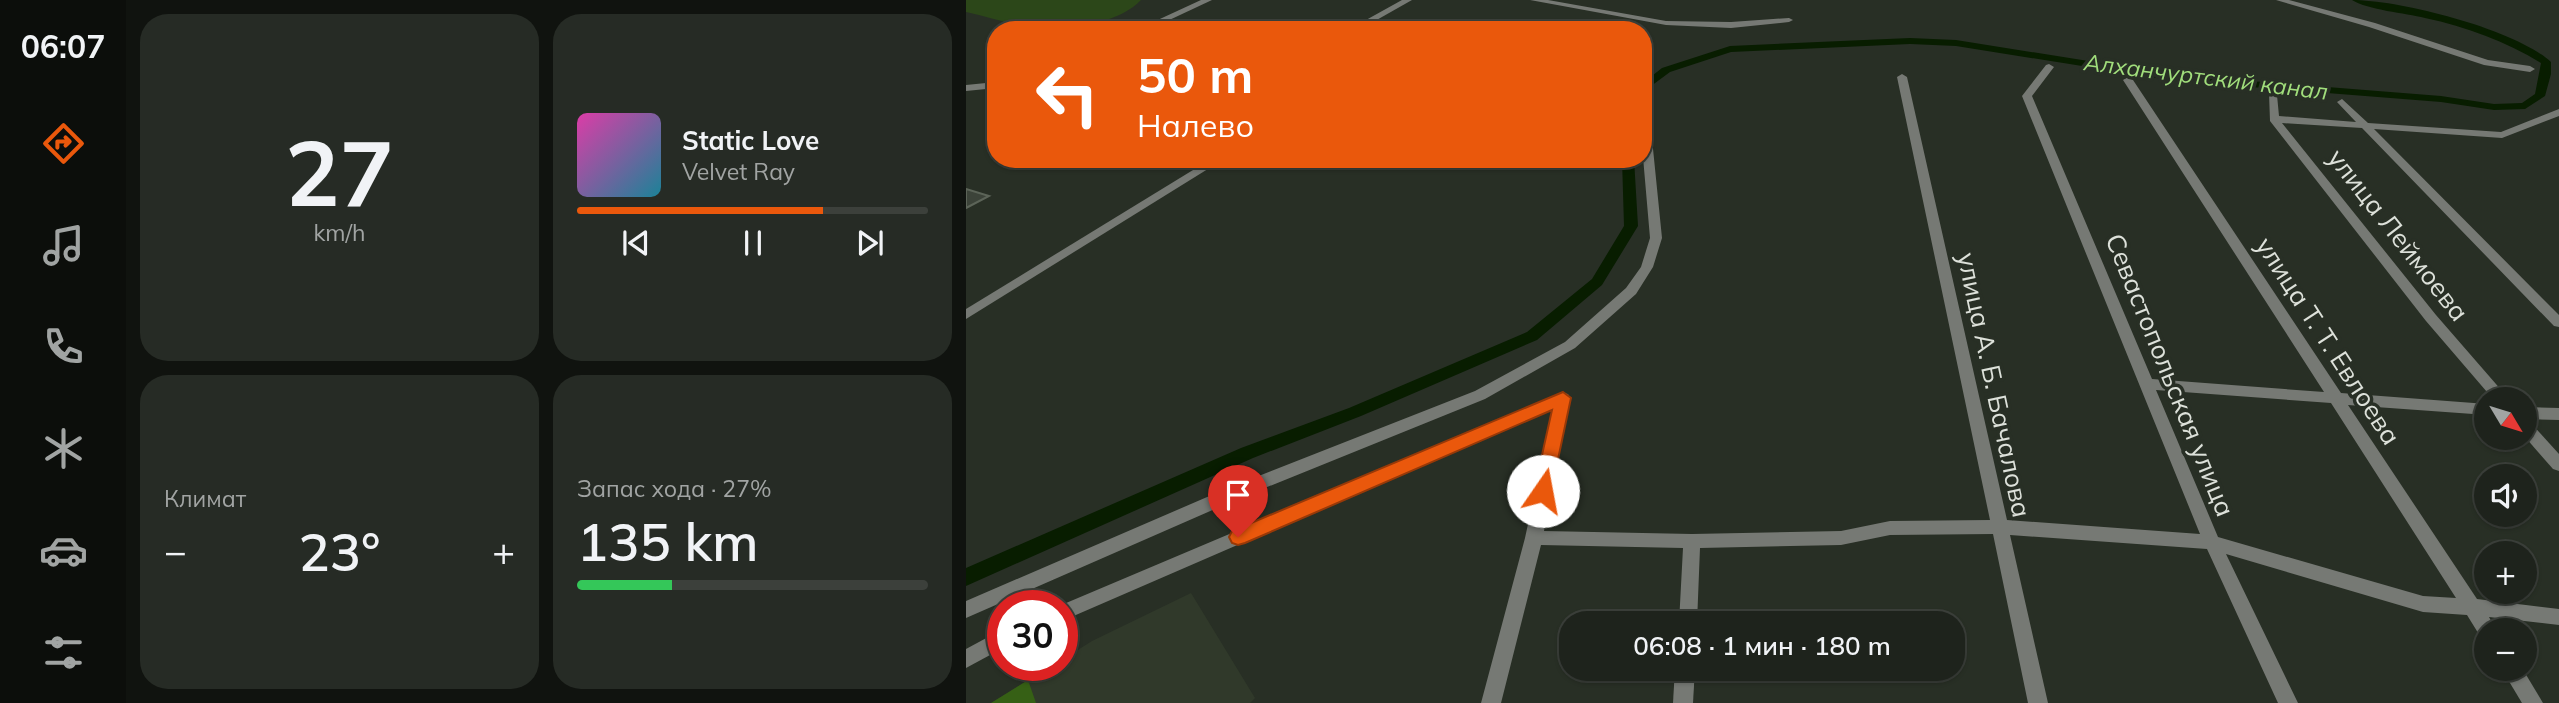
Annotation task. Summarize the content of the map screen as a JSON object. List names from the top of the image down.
{
  "streets": {
    "street": [
      "улица Леймоева",
      "улица Т. Т. Евлоева",
      "Севастопольская улица",
      "улица А. Б. Бачалова"
    ]
  },
  "water": ["Алханчуртский канал"],
  "north": "bottom right",
  "page": {
    "tabs": "06:07",
    "tile": [
      ["27", "km/h"],
      "Климат",
      ["Запас хода · 27%", "135 km"]
    ],
    "turn": ["50 m", "Налево"],
    "song": ["Static Love", "Velvet Ray"],
    "map_buttons": ["+", "−"],
    "heat": ["−", "23°", "+"],
    "limit": "30",
    "trip": "06:08 · 1 мин · 180 m"
  }
}
